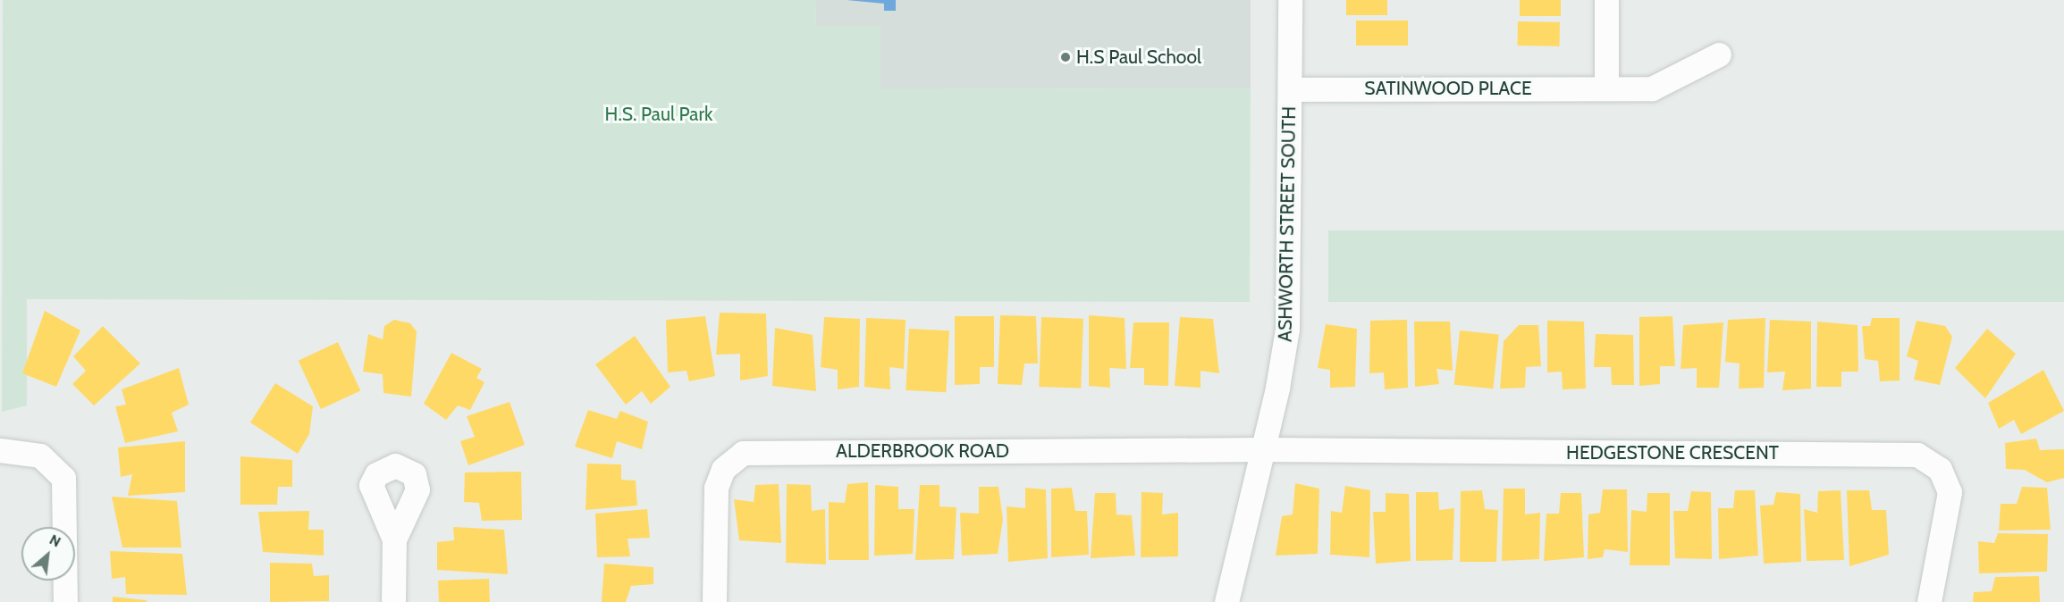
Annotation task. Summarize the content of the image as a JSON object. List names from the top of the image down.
{
  "streets": {
    "street": [
      "SATINWOOD PLACE",
      "ASHWORTH STREET SOUTH",
      "ALDERBROOK ROAD",
      "HEDGESTONE CRESCENT"
    ]
  },
  "crossings": [
    ["SATINWOOD PLACE", "ASHWORTH STREET SOUTH"],
    ["ASHWORTH STREET SOUTH", "ALDERBROOK ROAD"],
    ["ASHWORTH STREET SOUTH", "HEDGESTONE CRESCENT"],
    ["ALDERBROOK ROAD", "HEDGESTONE CRESCENT"]
  ],
  "parks": ["H.S. Paul Park"],
  "places": ["H.S Paul School"],
  "north": "top right"
}
